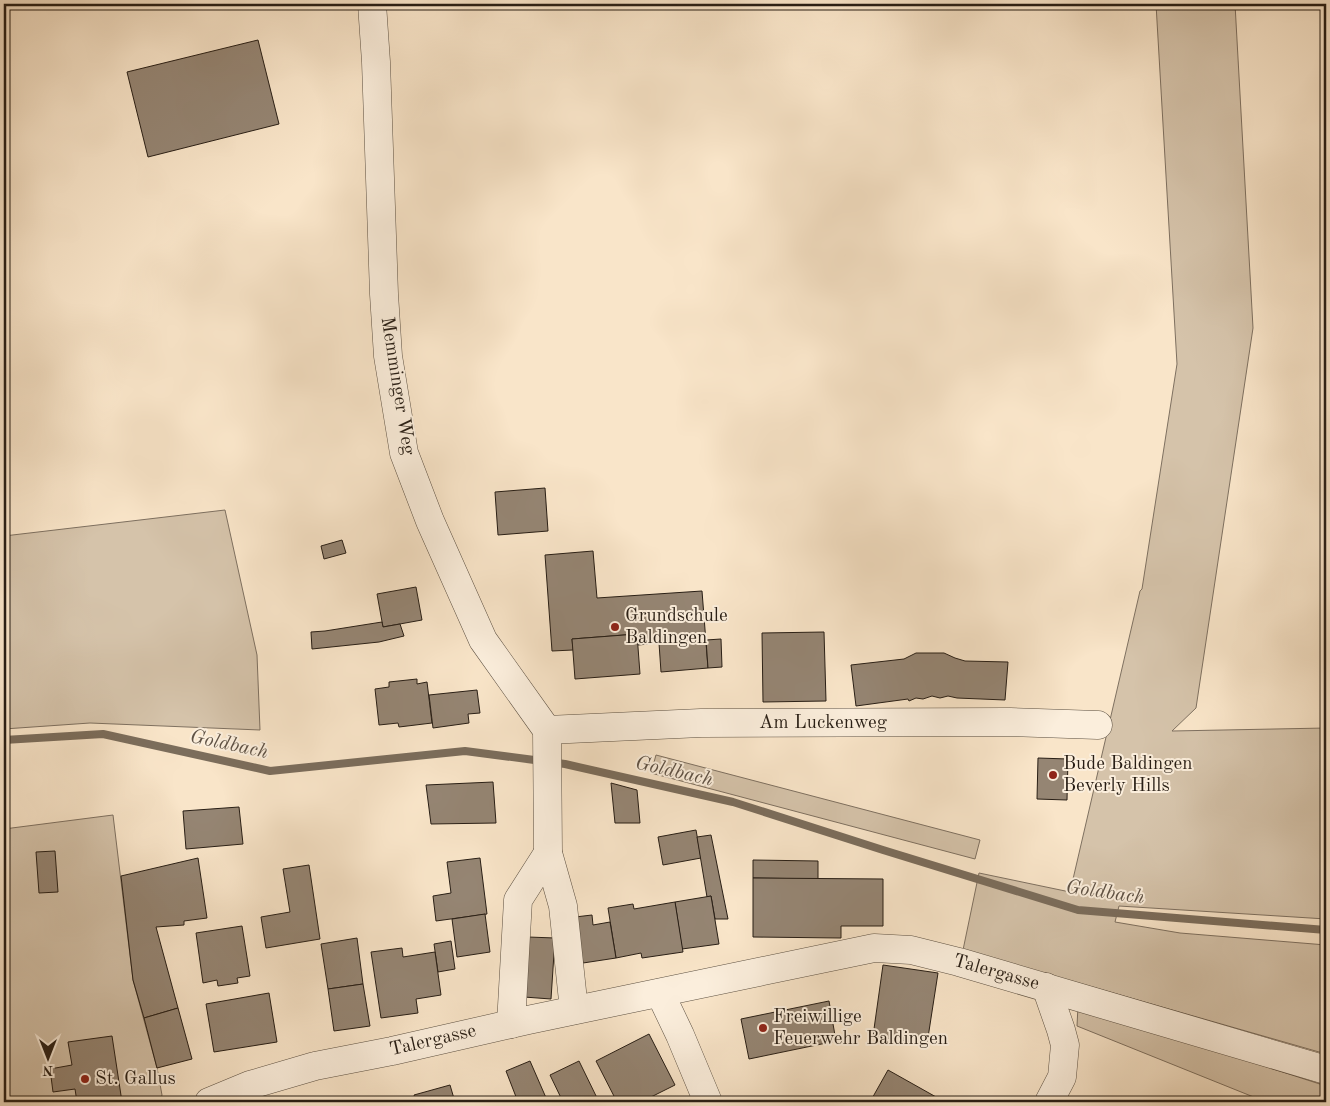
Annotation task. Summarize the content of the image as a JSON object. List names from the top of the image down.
{
  "streets": {
    "street": ["Memminger Weg", "Am Luckenweg", "Talergasse"]
  },
  "crossings": [
    ["Memminger Weg", "Am Luckenweg"]
  ],
  "water": ["Goldbach"],
  "places": [
    "Grundschule Baldingen",
    "Bude Baldingen Beverly Hills",
    "Freiwillige Feuerwehr Baldingen",
    "St. Gallus"
  ],
  "north": "bottom"
}
